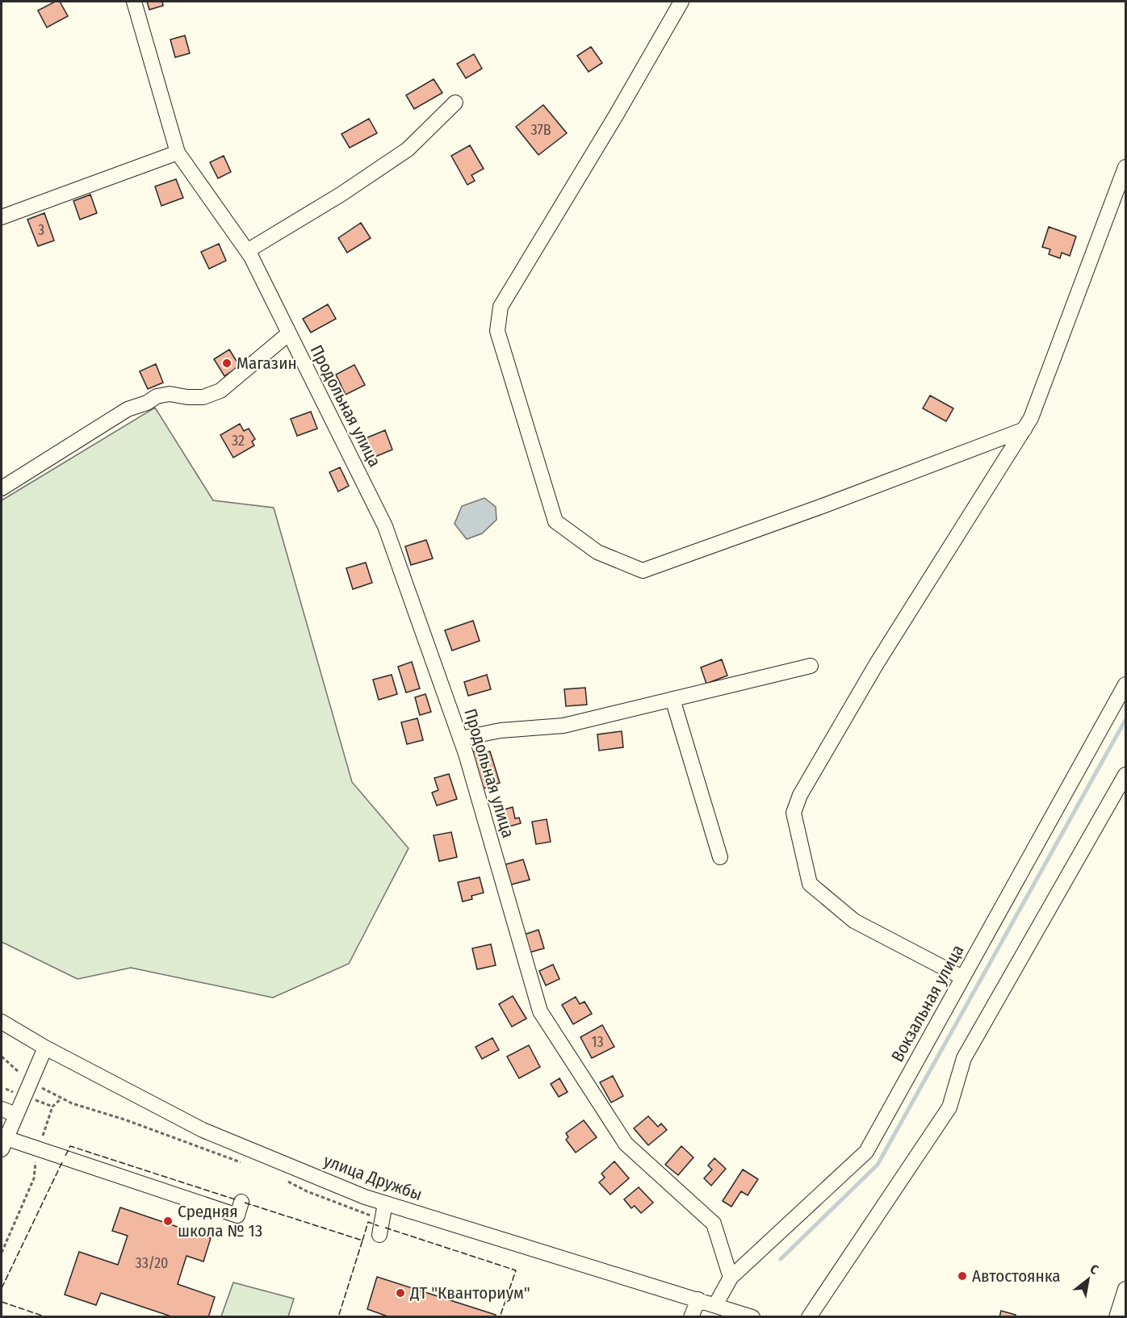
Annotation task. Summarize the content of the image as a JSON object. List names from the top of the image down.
{
  "streets": {
    "street": ["Продольная улица", "Вокзальная улица", "улица Дружбы"]
  },
  "crossings": [
    ["Продольная улица", "Вокзальная улица"],
    ["Вокзальная улица", "улица Дружбы"]
  ],
  "places": [
    "Магазин",
    "Средняя школа № 13",
    "Автостоянка",
    "ДТ \"Кванториум\""
  ],
  "house_numbers": [
    "37В",
    "3",
    "32",
    "13",
    "33/20"
  ],
  "north": "top right"
}
